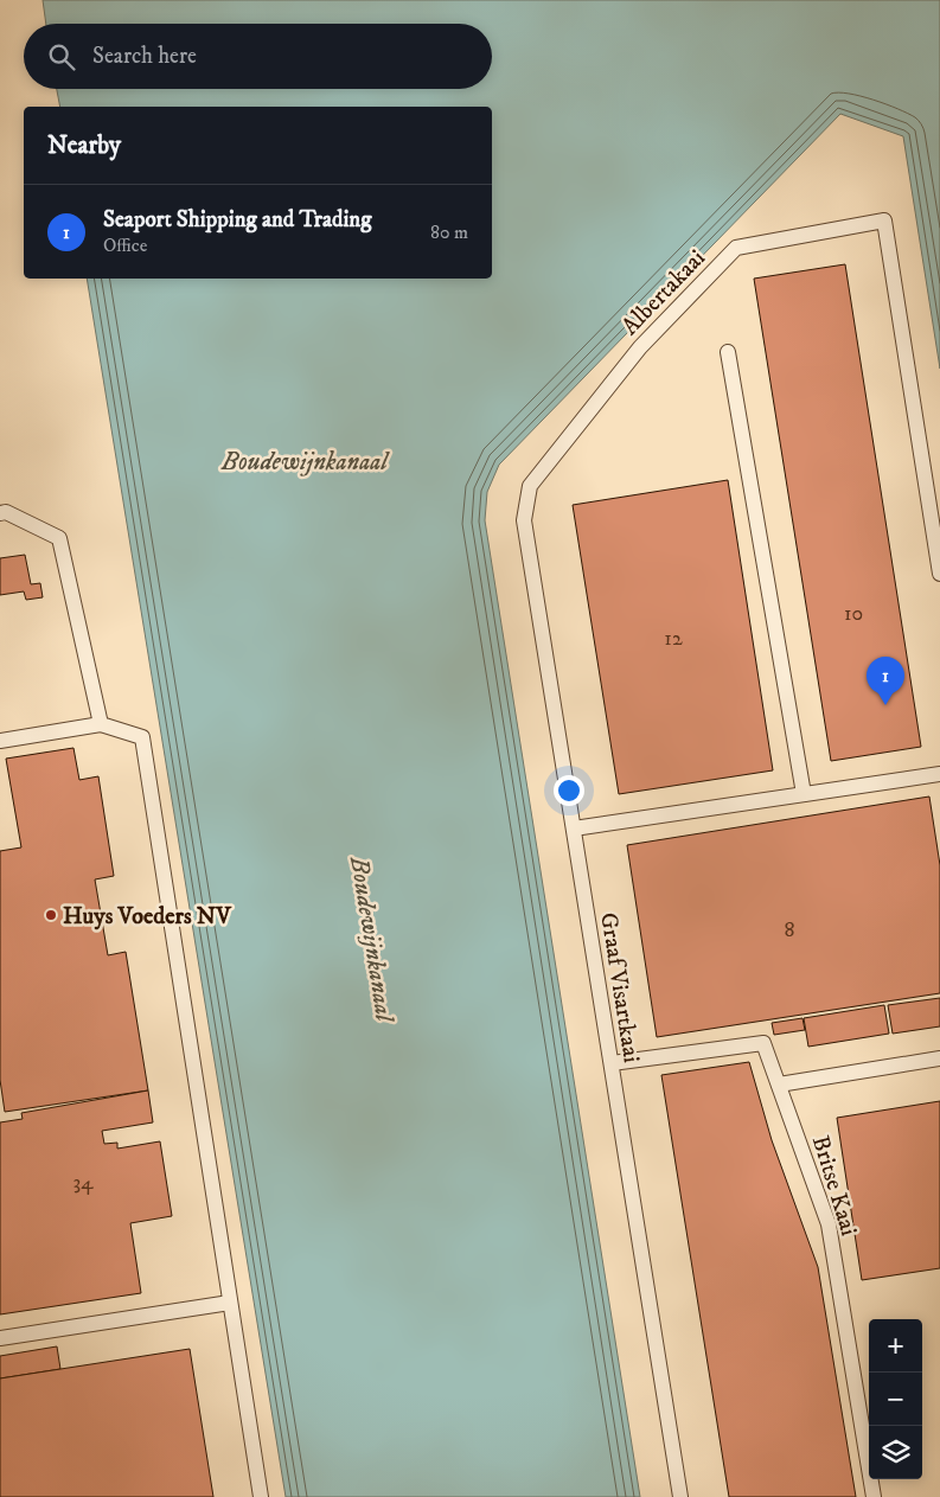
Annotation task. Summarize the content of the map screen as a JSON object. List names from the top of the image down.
{
  "streets": {
    "lane": ["Albertakaai", "Graaf Visartkaai", "Britse Kaai"]
  },
  "crossings": [
    ["Albertakaai", "Graaf Visartkaai"],
    ["Graaf Visartkaai", "Britse Kaai"]
  ],
  "water": ["Boudewijnkanaal"],
  "places": ["Huys Voeders NV"],
  "house_numbers": [
    "10",
    "12",
    "8",
    "34"
  ],
  "page": {
    "search": "Search here",
    "heading": "Nearby",
    "list": [
      {
        "mark": "1",
        "name": "Seaport Shipping and Trading",
        "note": "Office",
        "value": "80 m"
      }
    ],
    "pins": "1",
    "map_buttons": ["+", "−"]
  }
}
